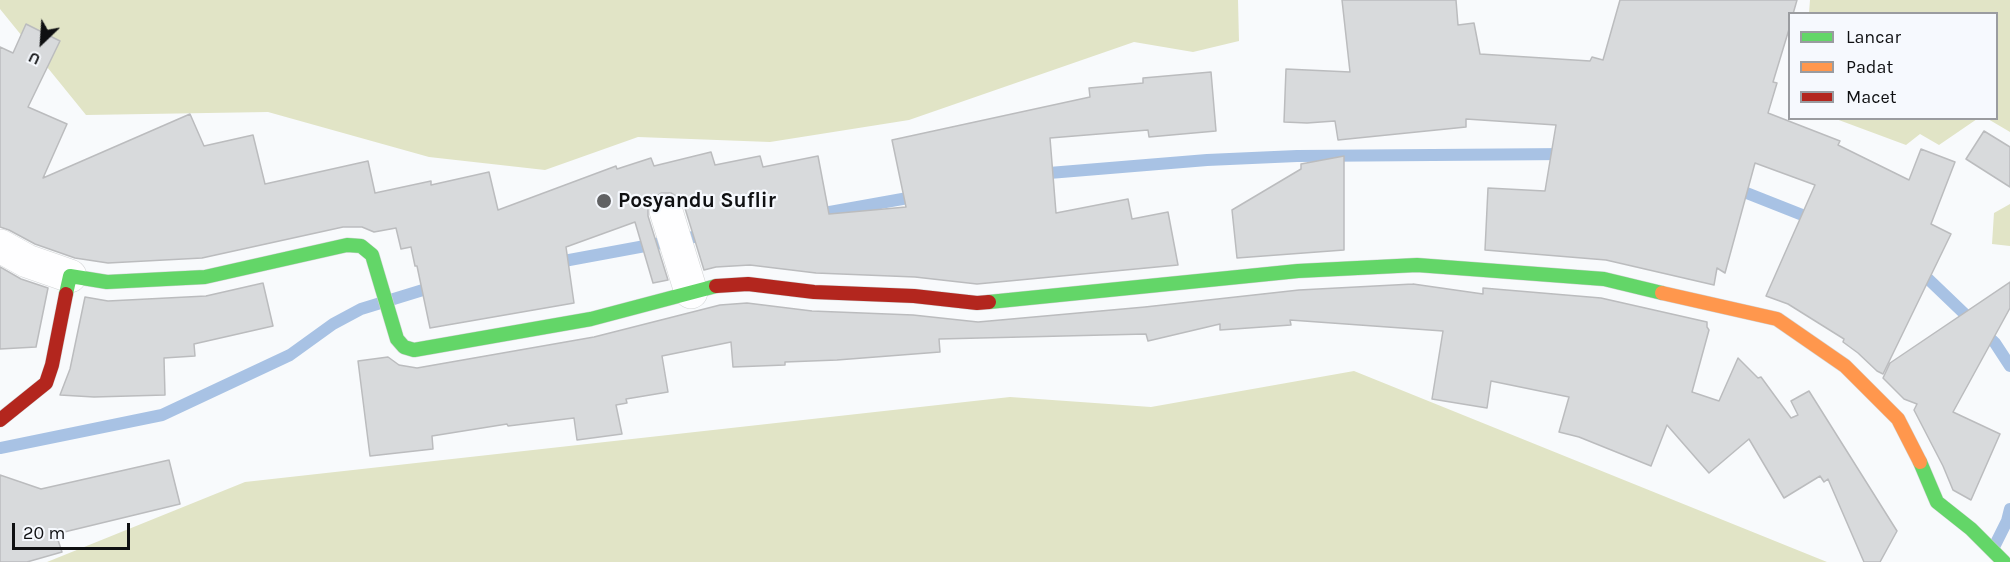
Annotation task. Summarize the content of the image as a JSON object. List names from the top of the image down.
{
  "places": ["Posyandu Suflir"],
  "legend": ["Lancar", "Padat", "Macet"],
  "scale_bar": "20 m",
  "north": "bottom left"
}
